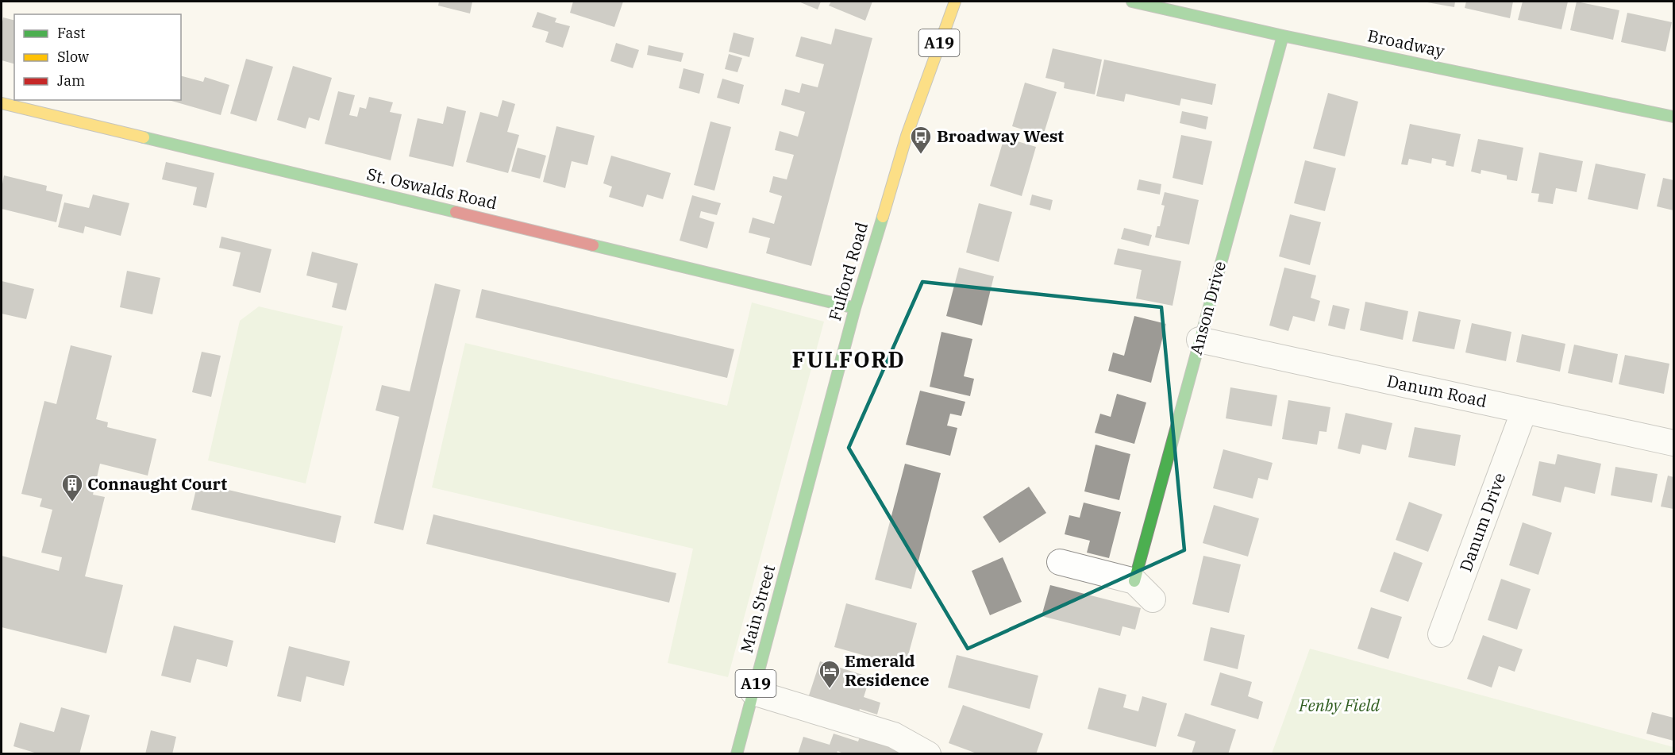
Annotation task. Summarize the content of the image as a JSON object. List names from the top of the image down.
{
  "streets": {
    "street": [
      "A19",
      "Broadway",
      "St. Oswalds Road",
      "Fulford Road",
      "Anson Drive",
      "Danum Road",
      "Danum Drive",
      "Main Street"
    ]
  },
  "crossings": [
    ["Broadway", "Anson Drive"],
    ["St. Oswalds Road", "Fulford Road"],
    ["Fulford Road", "Main Street"],
    ["Anson Drive", "Danum Road"],
    ["Danum Road", "Danum Drive"]
  ],
  "districts": ["FULFORD"],
  "parks": ["Fenby Field"],
  "places": {
    "bus stop": ["Broadway West"],
    "building": ["Connaught Court"],
    "hotel": ["Emerald Residence"]
  },
  "legend": ["Fast", "Slow", "Jam"]
}
